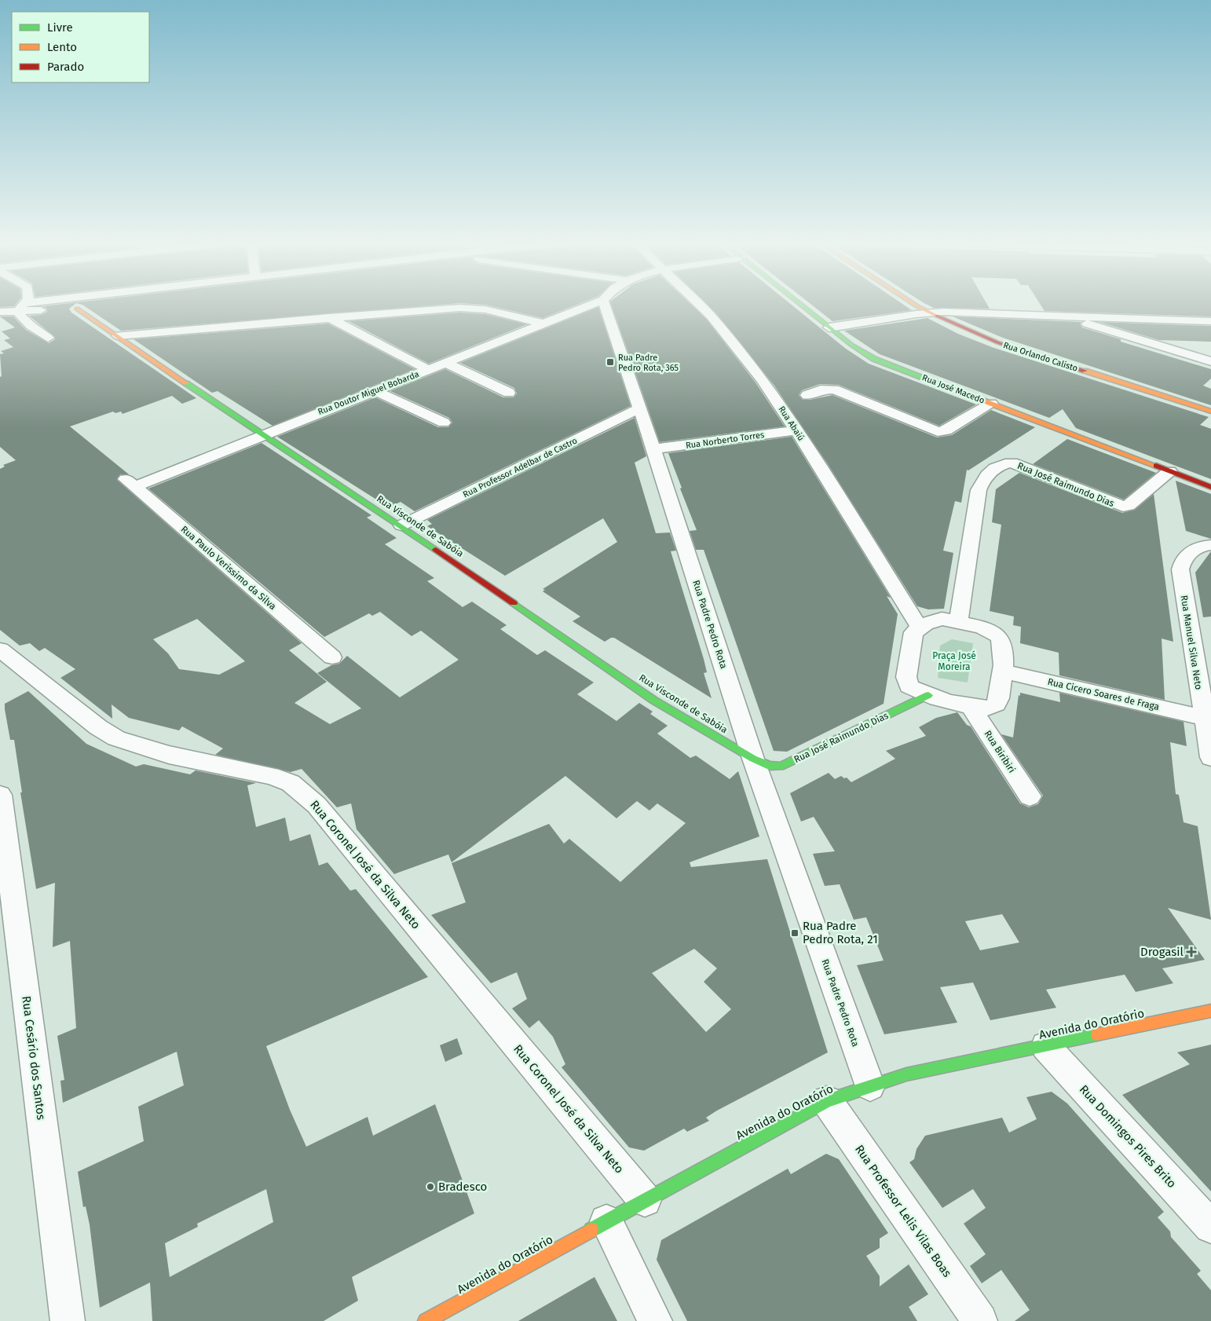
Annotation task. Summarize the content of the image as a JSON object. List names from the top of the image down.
{
  "streets": {
    "street": [
      "Rua Orlando Calisto",
      "Rua José Macedo",
      "Rua Doutor Miguel Bobarda",
      "Rua Abaiú",
      "Rua Norberto Torres",
      "Rua Professor Adelbar de Castro",
      "Rua José Raimundo Dias",
      "Rua Visconde de Sabóia",
      "Rua Paulo Verissimo da Silva",
      "Rua Padre Pedro Rota",
      "Rua Manuel Silva Neto",
      "Rua Cicero Soares de Fraga",
      "Rua Biribiri",
      "Rua Coronel José da Silva Neto",
      "Avenida do Oratório",
      "Rua Cesário dos Santos",
      "Rua Domingos Pires Brito",
      "Rua Professor Lelis Vilas Boas"
    ]
  },
  "crossings": [
    ["Rua José Macedo", "Rua José Raimundo Dias"],
    ["Rua Doutor Miguel Bobarda", "Rua Visconde de Sabóia"],
    ["Rua Doutor Miguel Bobarda", "Rua Paulo Verissimo da Silva"],
    ["Rua Abaiú", "Rua Norberto Torres"],
    ["Rua Abaiú", "Rua José Raimundo Dias"],
    ["Rua Abaiú", "Rua Cicero Soares de Fraga"],
    ["Rua Abaiú", "Rua Biribiri"],
    ["Rua Norberto Torres", "Rua Padre Pedro Rota"],
    ["Rua Professor Adelbar de Castro", "Rua Visconde de Sabóia"],
    ["Rua Professor Adelbar de Castro", "Rua Padre Pedro Rota"],
    ["Rua José Raimundo Dias", "Rua Visconde de Sabóia"],
    ["Rua José Raimundo Dias", "Rua Padre Pedro Rota"],
    ["Rua José Raimundo Dias", "Rua Cicero Soares de Fraga"],
    ["Rua José Raimundo Dias", "Rua Biribiri"],
    ["Rua Visconde de Sabóia", "Rua Padre Pedro Rota"],
    ["Rua Padre Pedro Rota", "Avenida do Oratório"],
    ["Rua Manuel Silva Neto", "Rua Cicero Soares de Fraga"],
    ["Rua Cicero Soares de Fraga", "Rua Biribiri"],
    ["Rua Coronel José da Silva Neto", "Avenida do Oratório"],
    ["Avenida do Oratório", "Rua Domingos Pires Brito"],
    ["Avenida do Oratório", "Rua Professor Lelis Vilas Boas"]
  ],
  "parks": ["Praça José Moreira"],
  "places": {
    "transit": ["Rua Padre Pedro Rota, 365", "Rua Padre Pedro Rota, 21"],
    "health": ["Drogasil"],
    "other": ["Bradesco"]
  },
  "legend": ["Livre", "Lento", "Parado"]
}
